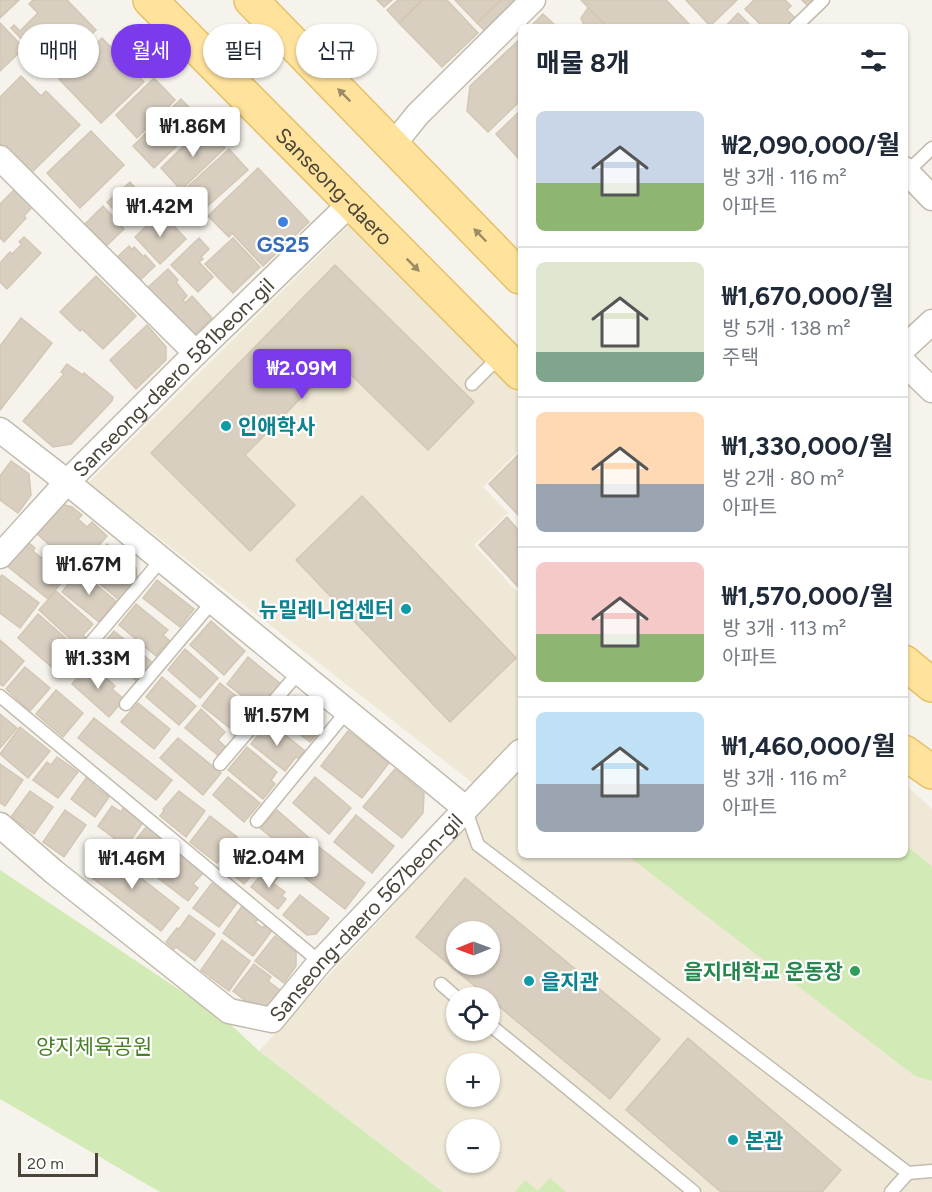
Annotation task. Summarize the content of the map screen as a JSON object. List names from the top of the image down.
{
  "streets": {
    "main road": ["Sanseong-daero"],
    "street": ["Sanseong-daero 581beon-gil", "Sanseong-daero 567beon-gil"]
  },
  "crossings": [
    ["Sanseong-daero", "Sanseong-daero 581beon-gil"]
  ],
  "parks": ["양지체육공원"],
  "places": [
    "GS25",
    "인애학사",
    "뉴밀레니엄센터",
    "을지대학교 운동장",
    "을지관",
    "본관"
  ],
  "scale_bar": "20 m",
  "north": "left",
  "page": {
    "chip": [
      "매매",
      "월세",
      "필터",
      "신규"
    ],
    "heading": "매물 8개",
    "list": [
      {
        "name": "₩2,090,000/월",
        "note": "방 3개 · 116 m² · 아파트"
      },
      {
        "name": "₩1,670,000/월",
        "note": "방 5개 · 138 m² · 주택"
      },
      {
        "name": "₩1,330,000/월",
        "note": "방 2개 · 80 m² · 아파트"
      },
      {
        "name": "₩1,570,000/월",
        "note": "방 3개 · 113 m² · 아파트"
      },
      {
        "name": "₩1,460,000/월",
        "note": "방 3개 · 116 m² · 아파트"
      }
    ],
    "price": [
      "₩1.86M",
      "₩1.42M",
      "₩2.09M",
      "₩1.67M",
      "₩1.33M",
      "₩1.57M",
      "₩2.04M",
      "₩1.46M"
    ],
    "map_buttons": ["+", "−"],
    "scale": "20 m"
  }
}
